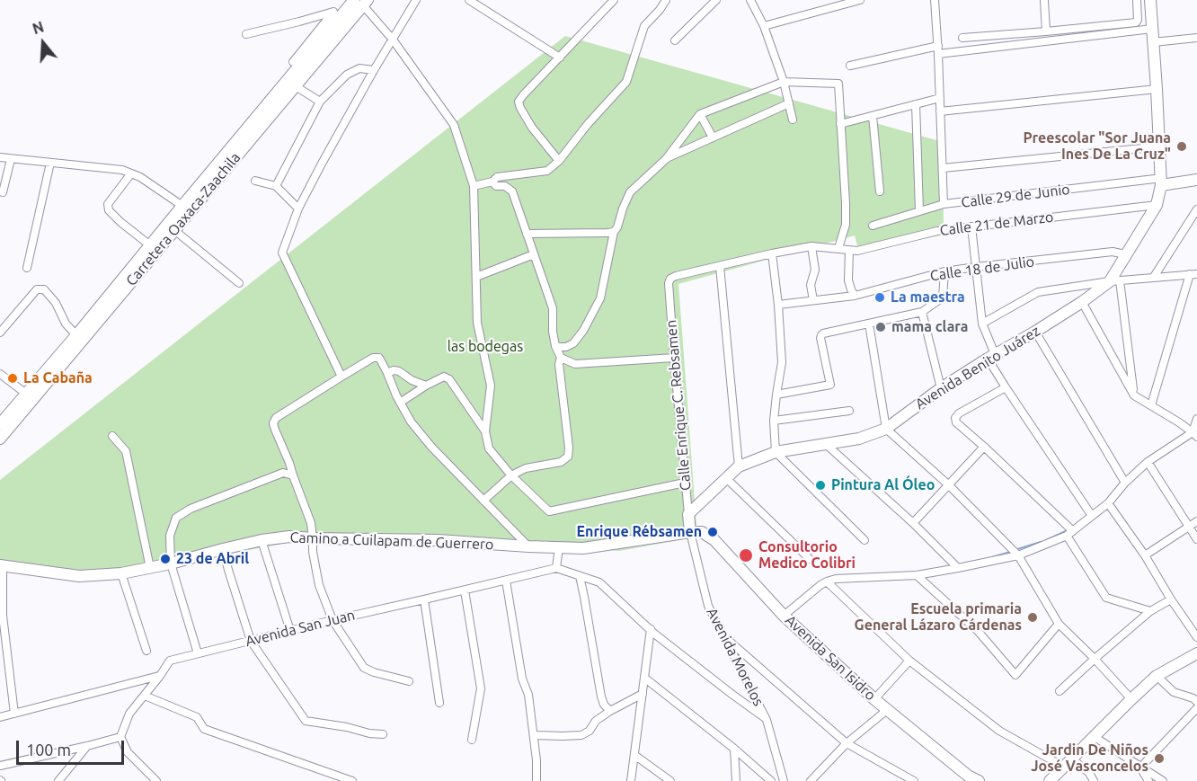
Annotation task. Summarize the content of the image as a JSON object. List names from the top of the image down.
{
  "streets": {
    "main road": [
      "Carretera Oaxaca-Zaachila",
      "Avenida Benito Juárez",
      "Calle Enrique C. Rebsamen",
      "Camino a Cuilapam de Guerrero",
      "Avenida San Isidro"
    ],
    "street": [
      "Calle 29 de Junio",
      "Calle 21 de Marzo",
      "Calle 18 de Julio",
      "Avenida San Juan",
      "Avenida Morelos"
    ]
  },
  "crossings": [
    ["Calle 29 de Junio", "Avenida Benito Juárez"],
    ["Calle 21 de Marzo", "Avenida Benito Juárez"],
    ["Calle 21 de Marzo", "Calle Enrique C. Rebsamen"],
    ["Calle 18 de Julio", "Avenida Benito Juárez"],
    ["Avenida Benito Juárez", "Calle Enrique C. Rebsamen"],
    ["Calle Enrique C. Rebsamen", "Camino a Cuilapam de Guerrero"],
    ["Calle Enrique C. Rebsamen", "Avenida Morelos"],
    ["Calle Enrique C. Rebsamen", "Avenida San Isidro"],
    ["Camino a Cuilapam de Guerrero", "Avenida Morelos"],
    ["Camino a Cuilapam de Guerrero", "Avenida San Isidro"],
    ["Avenida Morelos", "Avenida San Isidro"]
  ],
  "parks": ["las bodegas"],
  "places": [
    "Preescolar \"Sor Juana Ines De La Cruz\"",
    "La maestra",
    "mama clara",
    "La Cabaña",
    "Pintura Al Óleo",
    "Enrique Rébsamen",
    "Consultorio Medico Colibri",
    "23 de Abril",
    "Escuela primaria General Lázaro Cárdenas",
    "Jardin De Niños José Vasconcelos"
  ],
  "scale_bar": "100 m",
  "north": "top"
}
